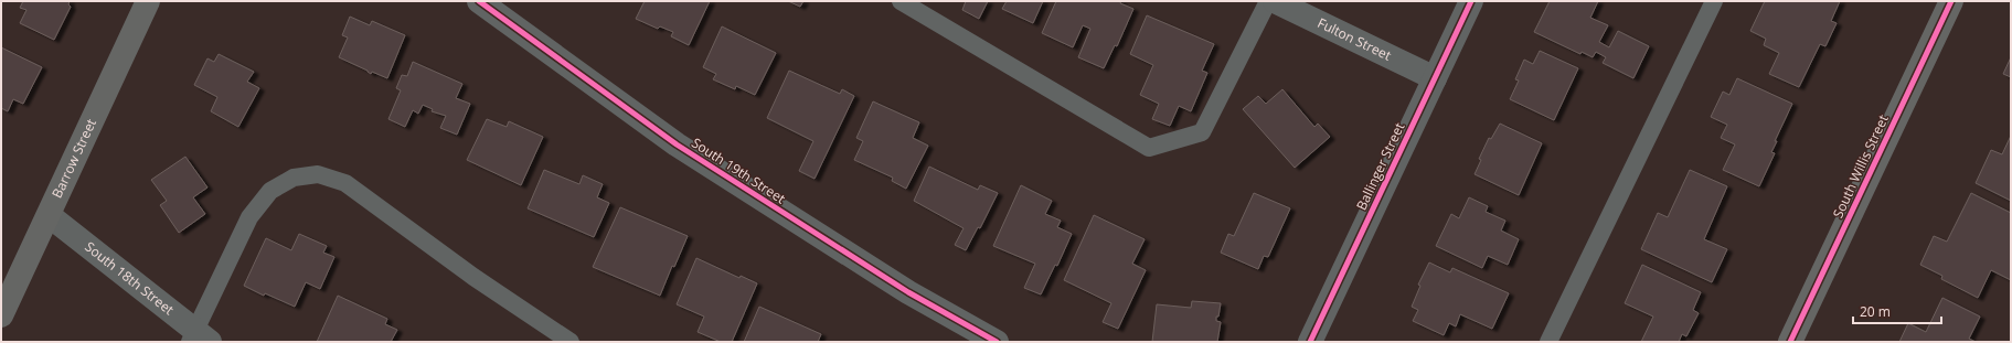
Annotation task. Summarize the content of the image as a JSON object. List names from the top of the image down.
{
  "streets": {
    "street": [
      "Fulton Street",
      "Barrow Street",
      "Ballinger Street",
      "South Willis Street",
      "South 19th Street",
      "South 18th Street"
    ]
  },
  "crossings": [
    ["Fulton Street", "Ballinger Street"],
    ["Barrow Street", "South 18th Street"]
  ],
  "scale_bar": "20 m"
}
